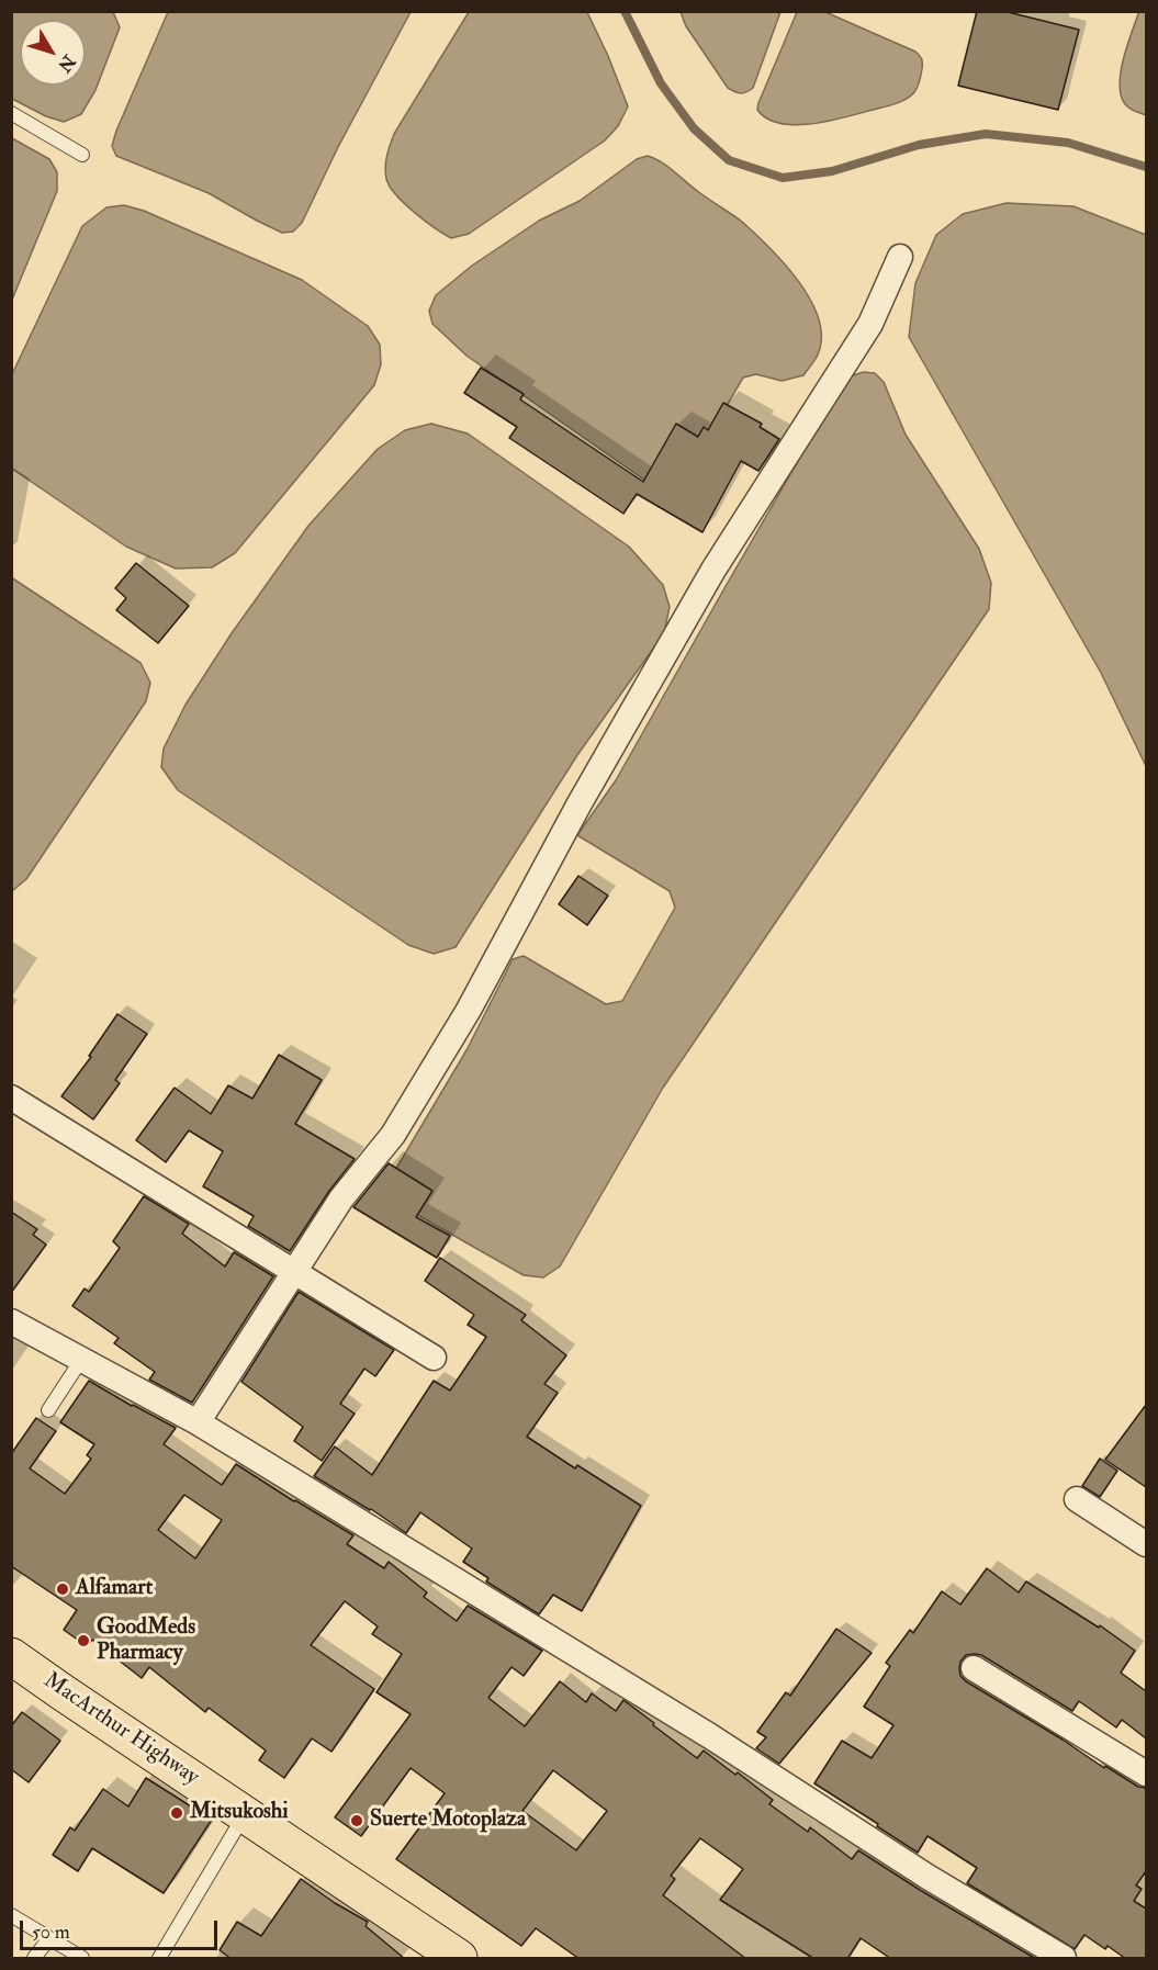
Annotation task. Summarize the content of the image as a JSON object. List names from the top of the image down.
{
  "streets": {
    "highway": ["MacArthur Highway"]
  },
  "places": [
    "Alfamart",
    "GoodMeds Pharmacy",
    "Mitsukoshi",
    "Suerte Motoplaza"
  ],
  "scale_bar": "50 m",
  "north": "bottom right"
}
